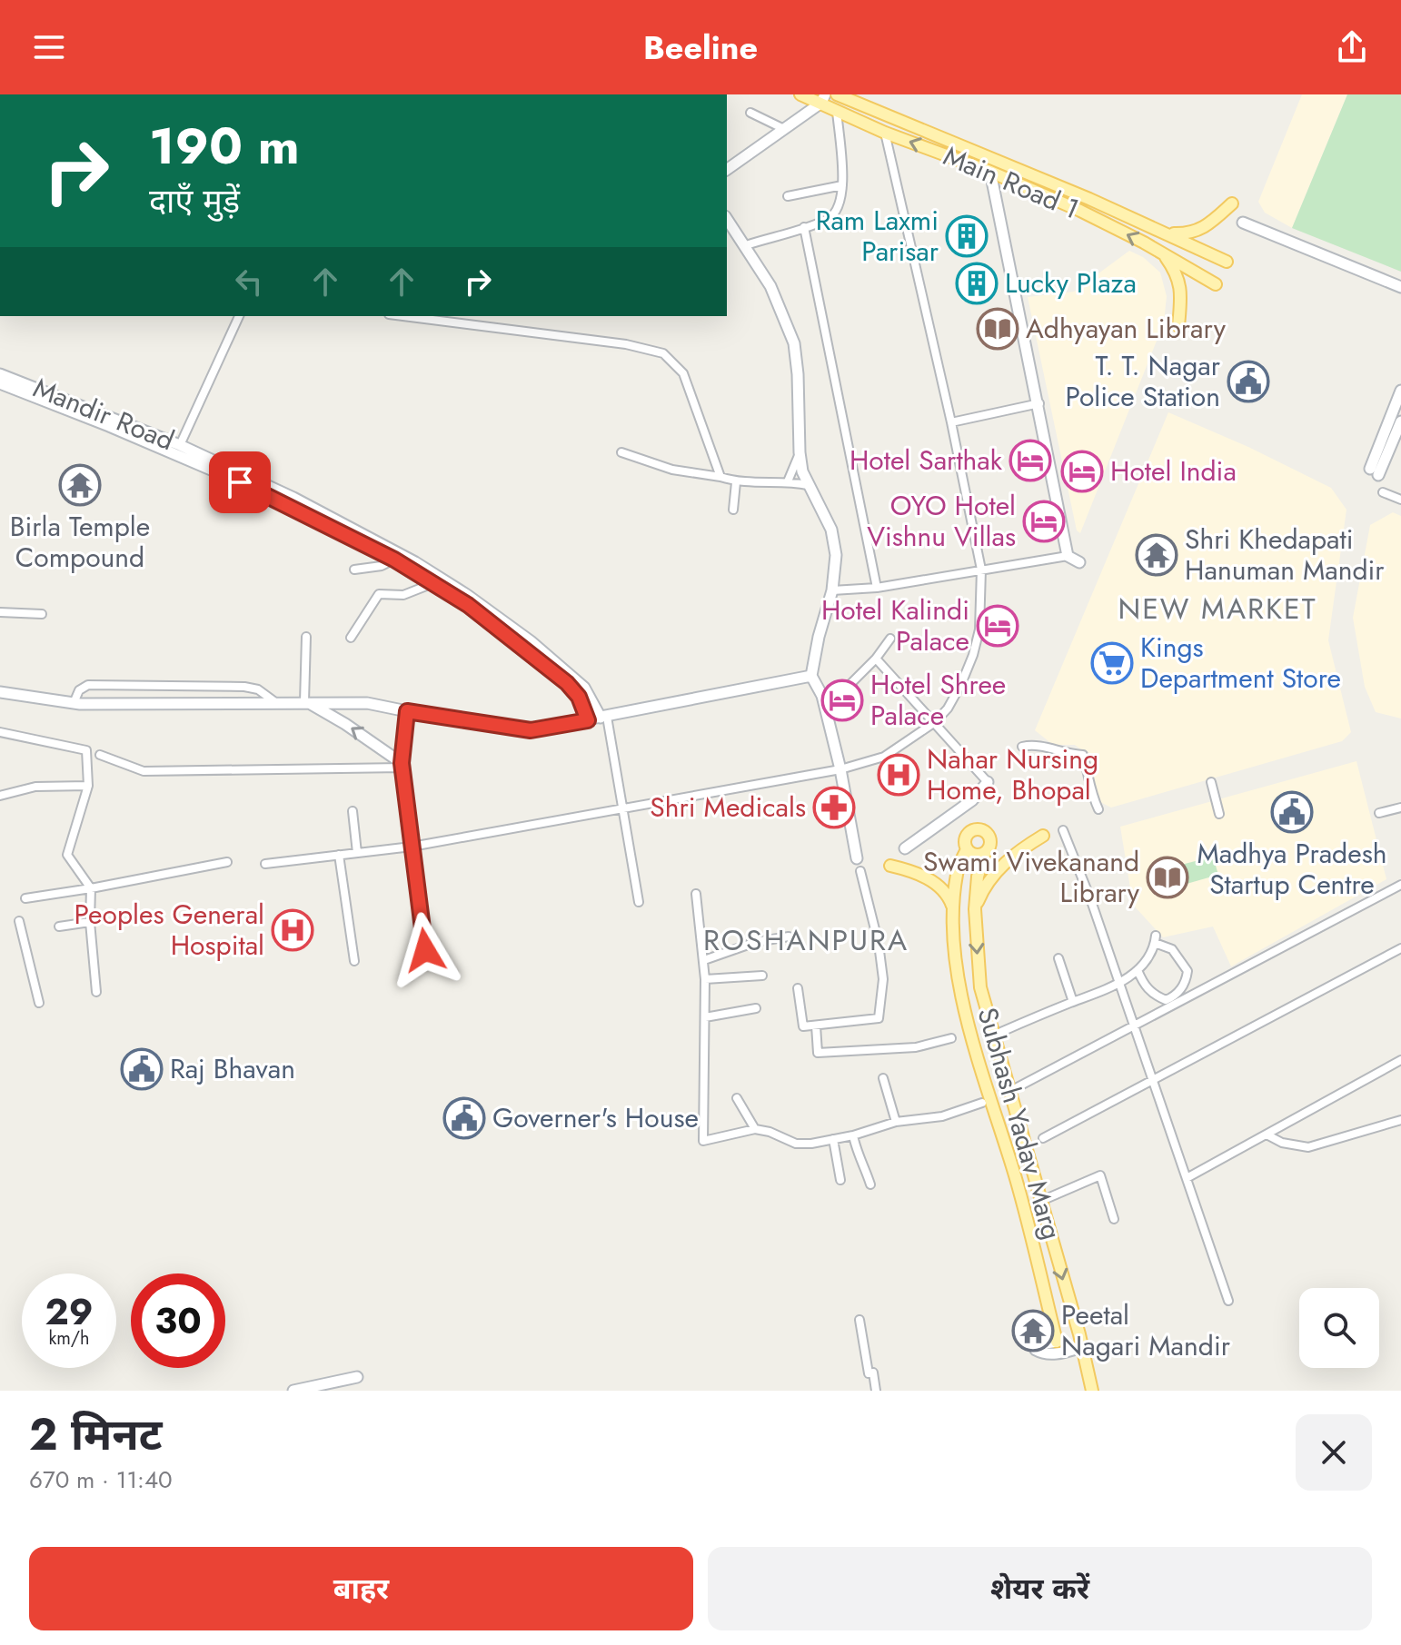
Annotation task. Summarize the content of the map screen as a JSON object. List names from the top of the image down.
{
  "streets": {
    "main road": ["Main Road 1", "Subhash Yadav Marg"],
    "street": ["Mandir Road"]
  },
  "districts": ["NEW MARKET", "ROSHANPURA"],
  "places": {
    "building": ["Ram Laxmi Parisar", "Lucky Plaza"],
    "library": ["Adhyayan Library", "Swami Vivekanand Library"],
    "public building": [
      "T. T. Nagar Police Station",
      "Madhya Pradesh Startup Centre",
      "Raj Bhavan",
      "Governer's House"
    ],
    "hotel": [
      "Hotel Sarthak",
      "Hotel India",
      "OYO Hotel Vishnu Villas",
      "Hotel Kalindi Palace",
      "Hotel Shree Palace"
    ],
    "temple": ["Birla Temple Compound", "Shri Khedapati Hanuman Mandir", "Peetal Nagari Mandir"],
    "supermarket": ["Kings Department Store"],
    "hospital": ["Nahar Nursing Home, Bhopal", "Peoples General Hospital"],
    "pharmacy": ["Shri Medicals"]
  },
  "page": {
    "header": "Beeline",
    "turn": ["190 m", "दाएँ मुड़ें"],
    "speed": "29 km/h",
    "limit": "30",
    "heading": ["2 मिनट", "670 m · 11:40"],
    "buttons": ["बाहर", "शेयर करें"]
  }
}
